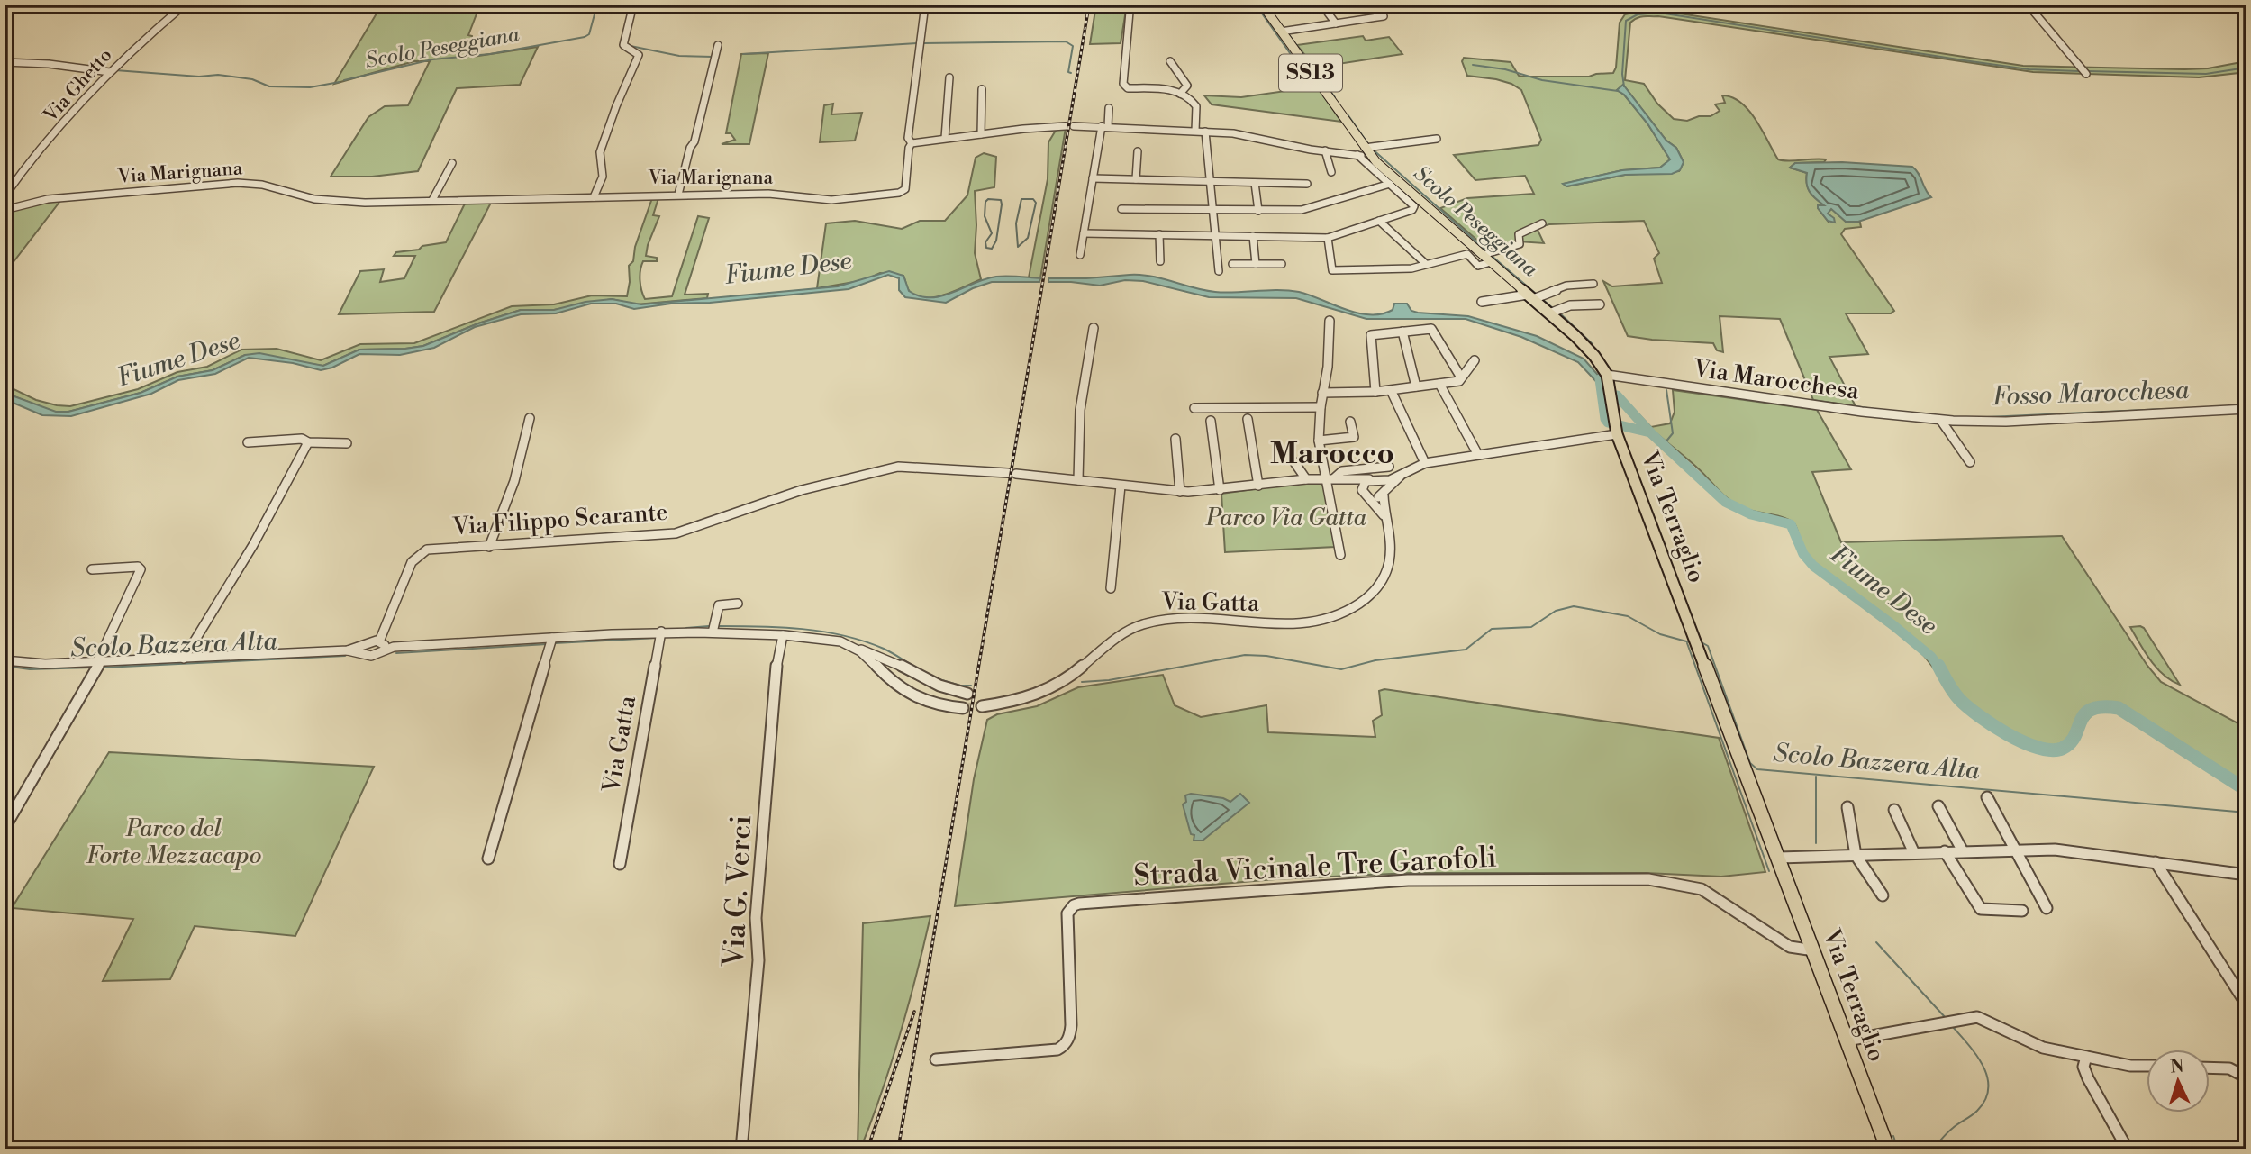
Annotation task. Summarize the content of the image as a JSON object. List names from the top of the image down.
{
  "streets": {
    "main road": ["SS13", "Via Terraglio"],
    "street": [
      "Via Ghetto",
      "Via Marignana",
      "Via Marocchesa",
      "Via Filippo Scarante",
      "Via Gatta",
      "Strada Vicinale Tre Garofoli",
      "Via G. Verci"
    ]
  },
  "crossings": [
    ["Via Marocchesa", "Via Terraglio"],
    ["Via Terraglio", "Strada Vicinale Tre Garofoli"],
    ["Via Filippo Scarante", "Via Gatta"]
  ],
  "districts": ["Marocco"],
  "water": [
    "Scolo Peseggiana",
    "Fiume Dese",
    "Fosso Marocchesa",
    "Scolo Bazzera Alta"
  ],
  "parks": ["Parco Via Gatta", "Parco del Forte Mezzacapo"],
  "north": "top"
}
